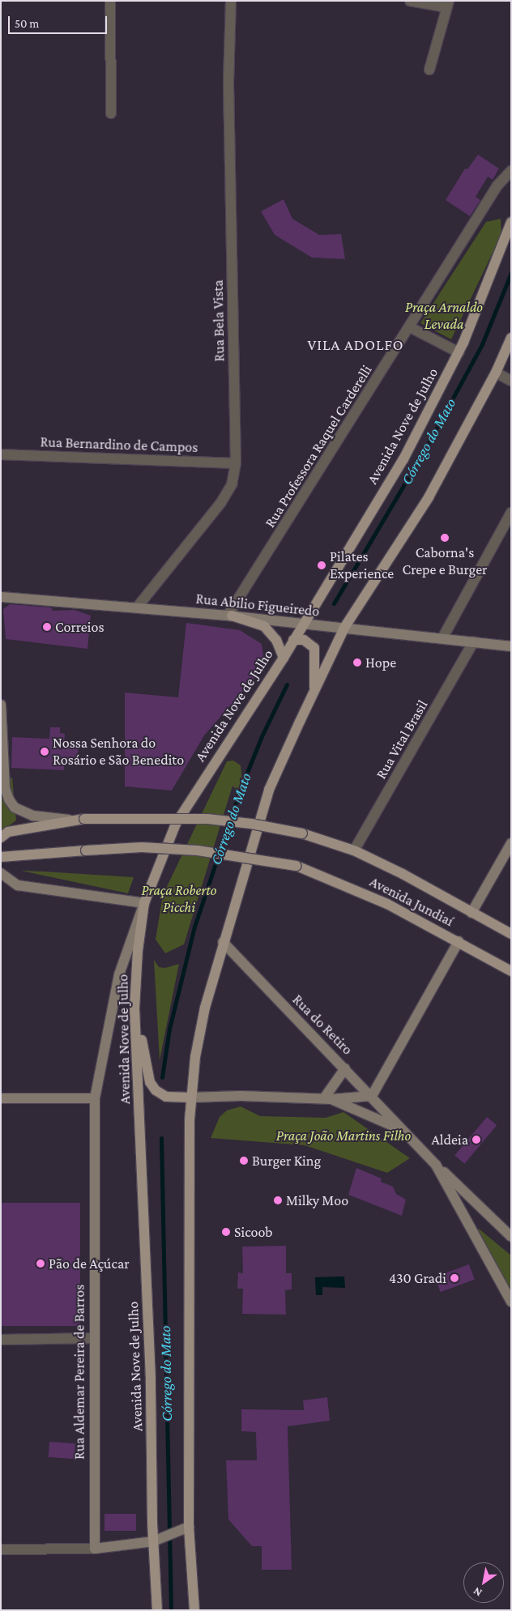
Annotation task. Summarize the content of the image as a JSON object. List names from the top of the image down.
{
  "streets": {
    "main road": ["Avenida Nove de Julho", "Avenida Jundiaí"],
    "street": [
      "Rua Bela Vista",
      "Rua Bernardino de Campos",
      "Rua Professora Raquel Carderelli",
      "Rua Abilio Figueiredo",
      "Rua Vital Brasil",
      "Rua do Retiro",
      "Rua Aldemar Pereira de Barros"
    ]
  },
  "crossings": [
    ["Rua Bela Vista", "Rua Bernardino de Campos"],
    ["Rua Bela Vista", "Rua Abilio Figueiredo"],
    ["Avenida Nove de Julho", "Rua Abilio Figueiredo"],
    ["Avenida Nove de Julho", "Rua Aldemar Pereira de Barros"],
    ["Rua Professora Raquel Carderelli", "Rua Abilio Figueiredo"],
    ["Rua Abilio Figueiredo", "Rua Vital Brasil"],
    ["Rua Vital Brasil", "Avenida Jundiaí"]
  ],
  "districts": ["VILA ADOLFO"],
  "water": ["Córrego do Mato"],
  "parks": ["Praça Arnaldo Levada", "Praça Roberto Picchi", "Praça João Martins Filho"],
  "places": [
    "Caborna's Crepe e Burger",
    "Pilates Experience",
    "Correios",
    "Hope",
    "Nossa Senhora do Rosário e São Benedito",
    "Aldeia",
    "Burger King",
    "Milky Moo",
    "Sicoob",
    "Pão de Açúcar",
    "430 Gradi"
  ],
  "scale_bar": "50 m",
  "north": "bottom left"
}
